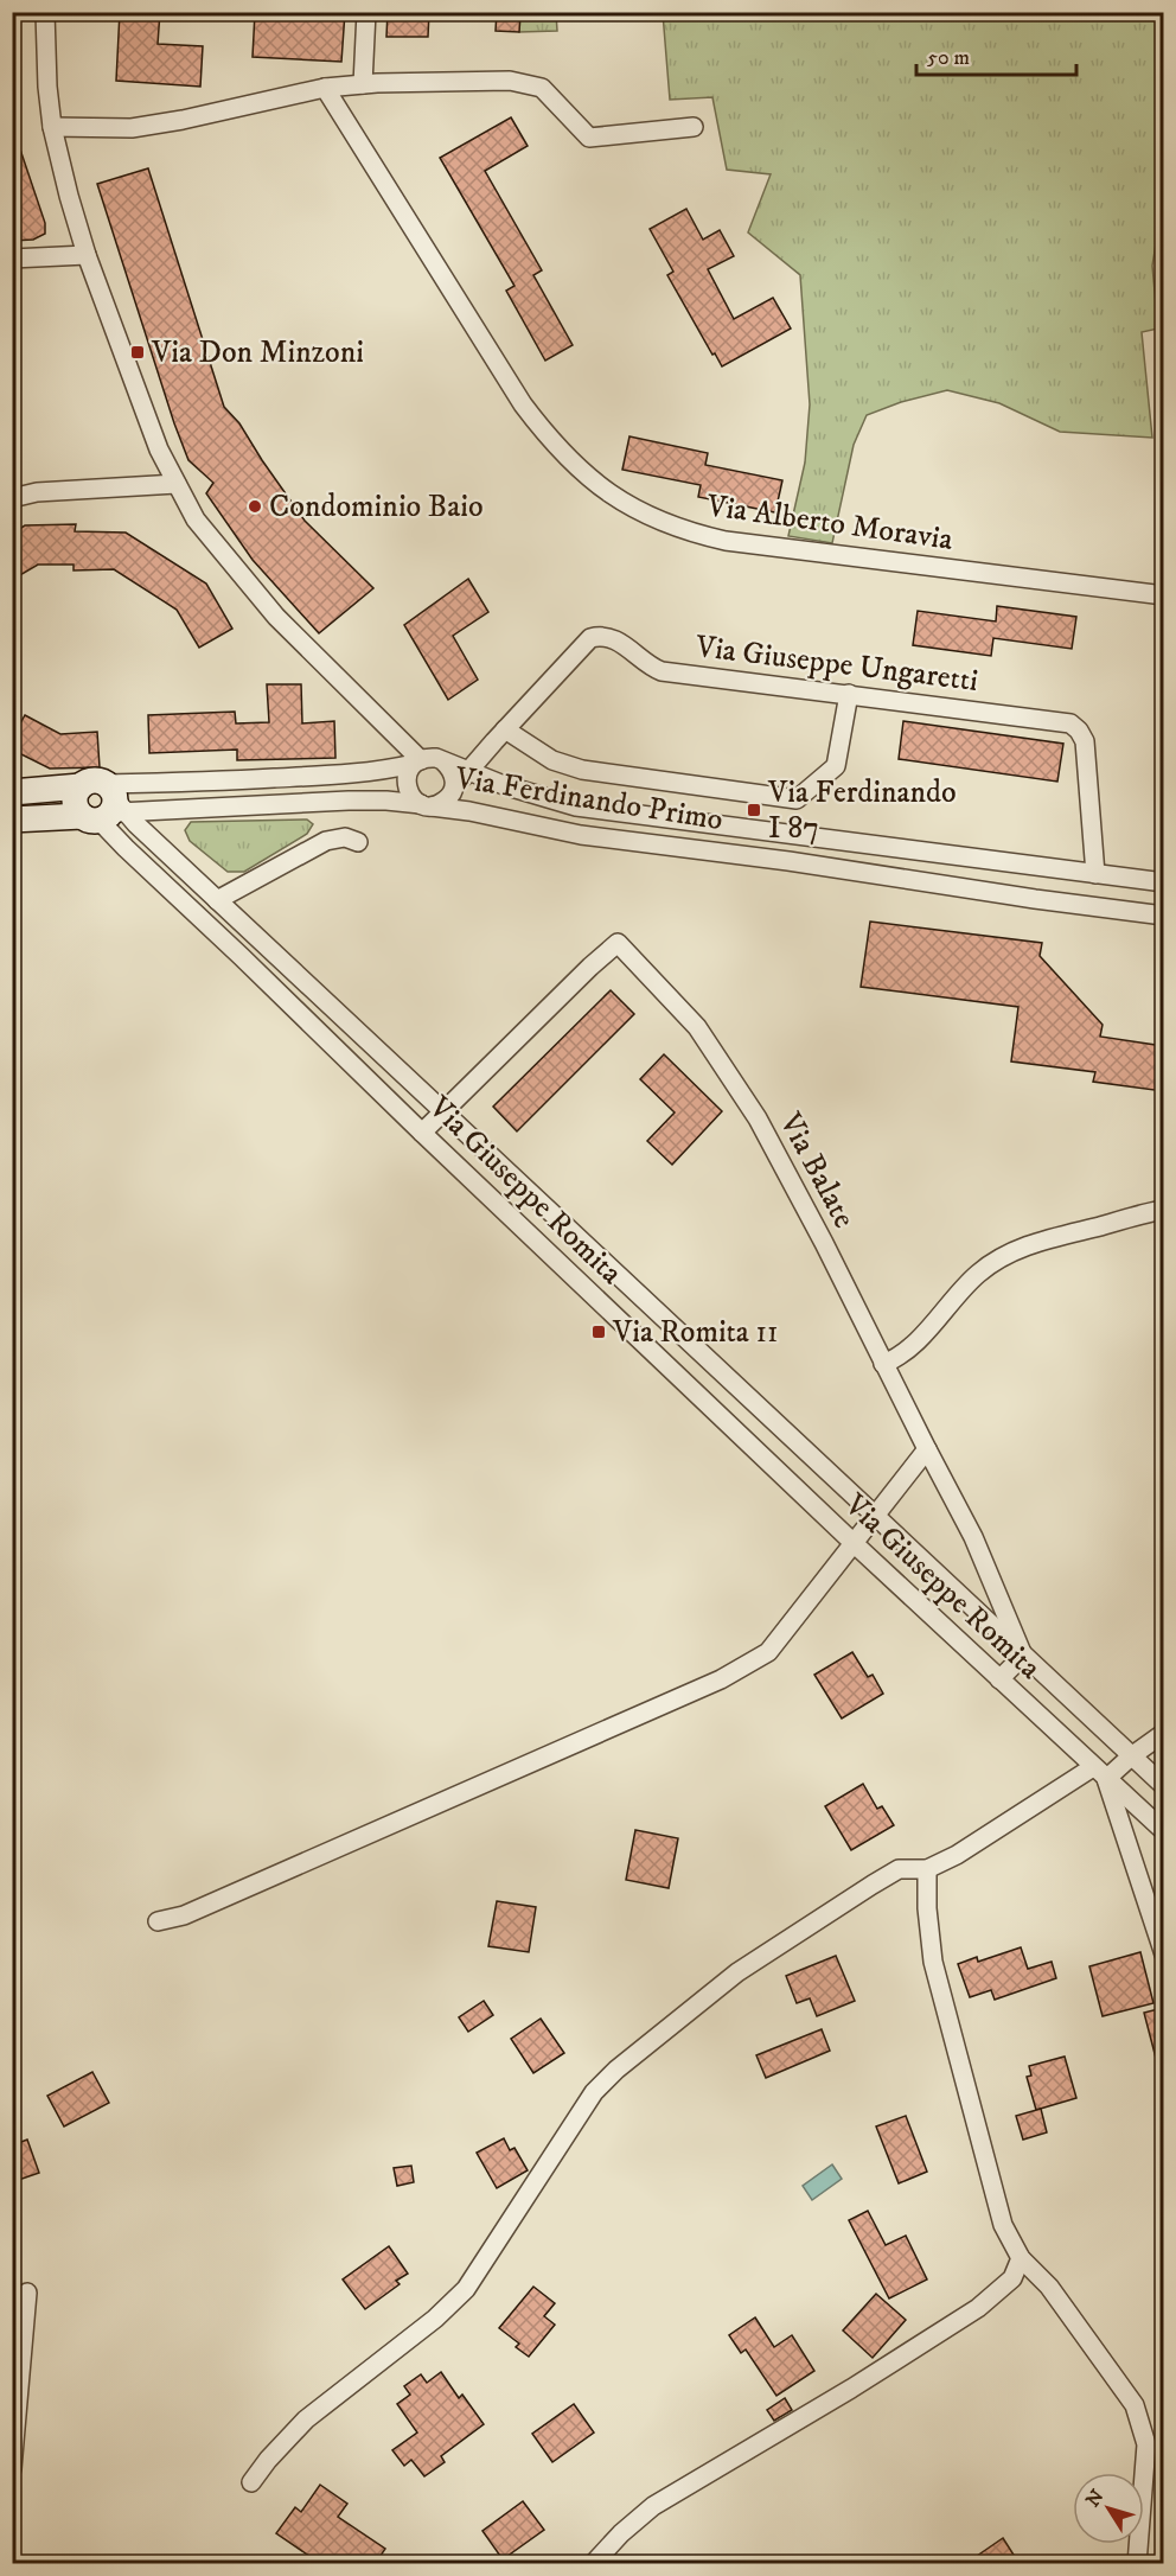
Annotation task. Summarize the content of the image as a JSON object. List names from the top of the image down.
{
  "streets": {
    "street": [
      "Via Alberto Moravia",
      "Via Giuseppe Ungaretti",
      "Via Ferdinando Primo",
      "Via Balate",
      "Via Giuseppe Romita"
    ]
  },
  "crossings": [
    ["Via Giuseppe Ungaretti", "Via Ferdinando Primo"],
    ["Via Ferdinando Primo", "Via Giuseppe Romita"],
    ["Via Balate", "Via Giuseppe Romita"]
  ],
  "places": {
    "transit": ["Via Don Minzoni", "Via Ferdinando I 87", "Via Romita 11"],
    "other": ["Condominio Baio"]
  },
  "scale_bar": "50 m",
  "north": "top left"
}
